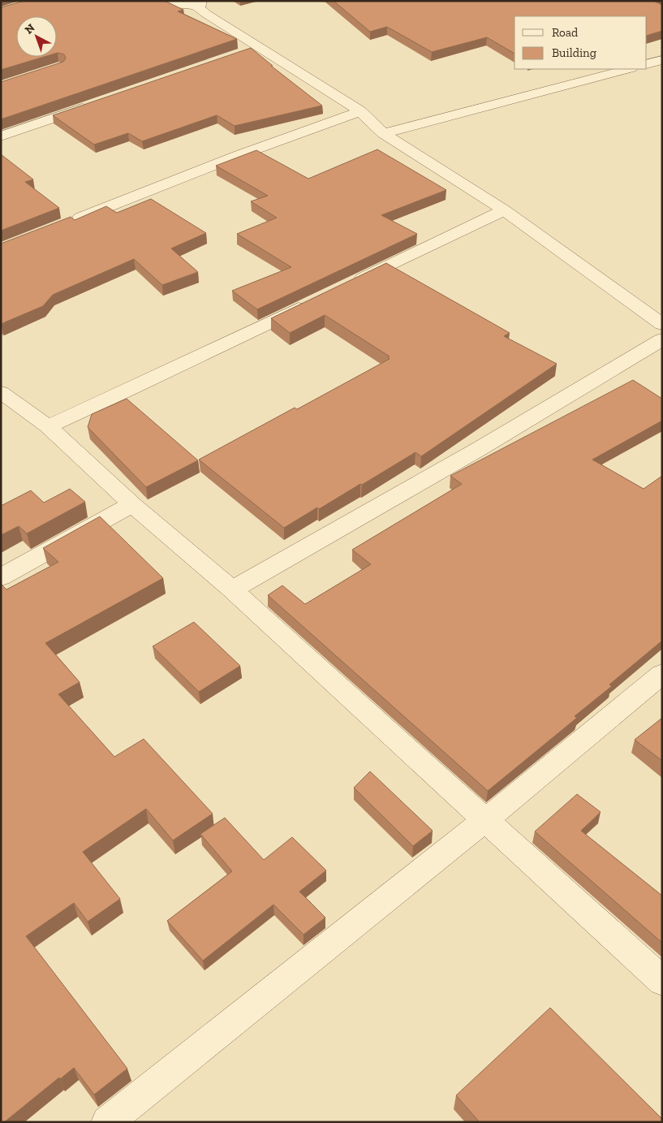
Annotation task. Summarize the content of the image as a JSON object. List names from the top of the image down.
{
  "legend": ["Road", "Building"],
  "north": "top left"
}
